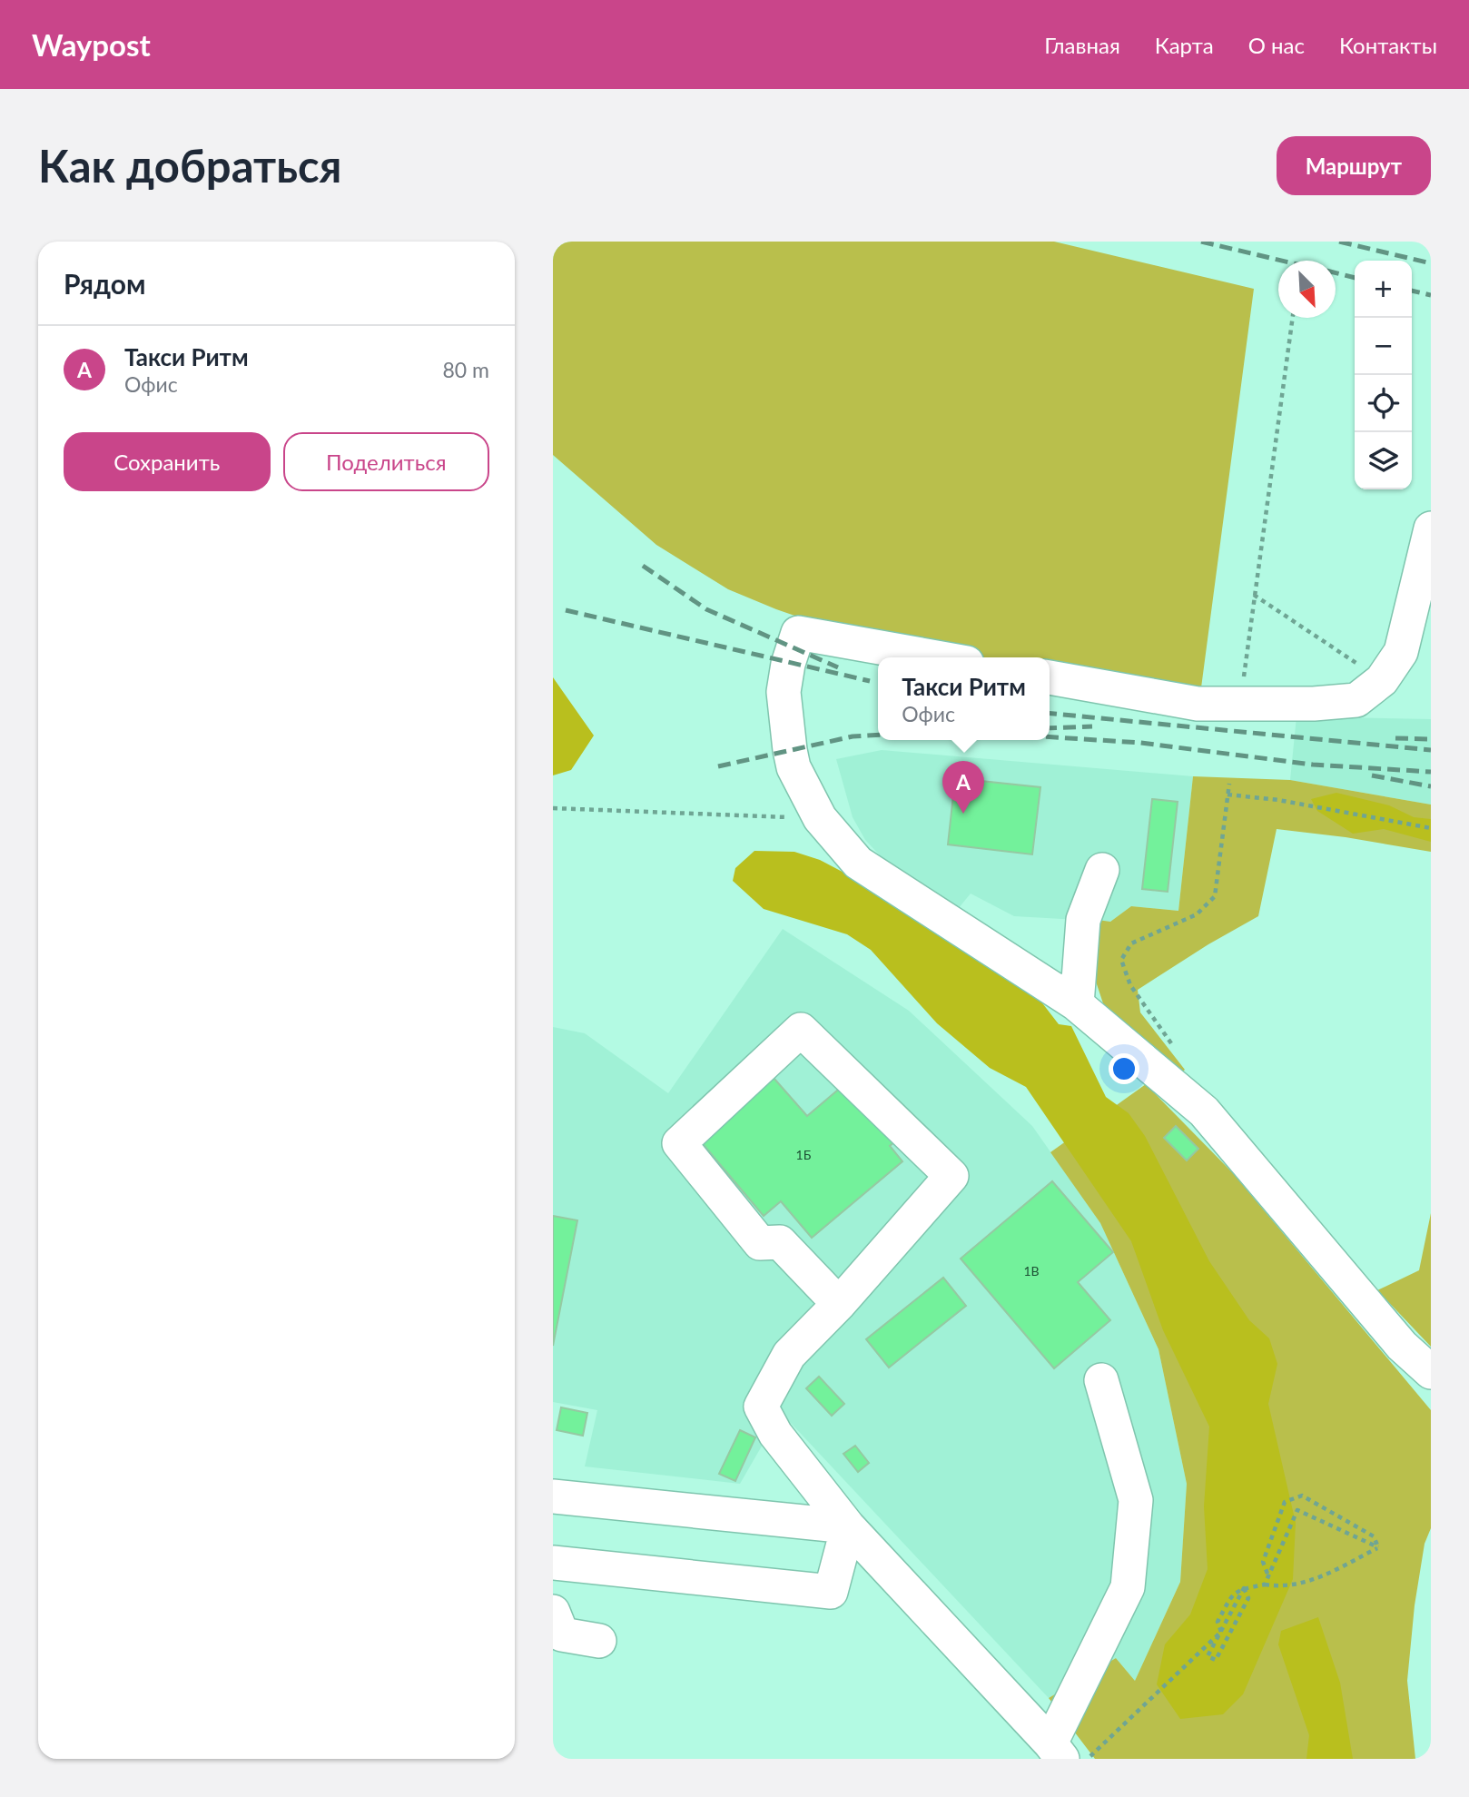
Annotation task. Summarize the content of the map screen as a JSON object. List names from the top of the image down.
{
  "house_numbers": ["1Б", "1В"],
  "north": "bottom right",
  "page": {
    "header": "Waypost",
    "nav": [
      "Главная",
      "Карта",
      "О нас",
      "Контакты"
    ],
    "buttons": [
      "Маршрут",
      ["Сохранить", "Поделиться"]
    ],
    "title": "Как добраться",
    "heading": "Рядом",
    "map_buttons": ["+", "−"],
    "list": [
      {
        "mark": "A",
        "name": "Такси Ритм",
        "note": "Офис",
        "value": "80 m"
      }
    ],
    "popup": ["Такси Ритм", "Офис"],
    "pins": "A"
  }
}
